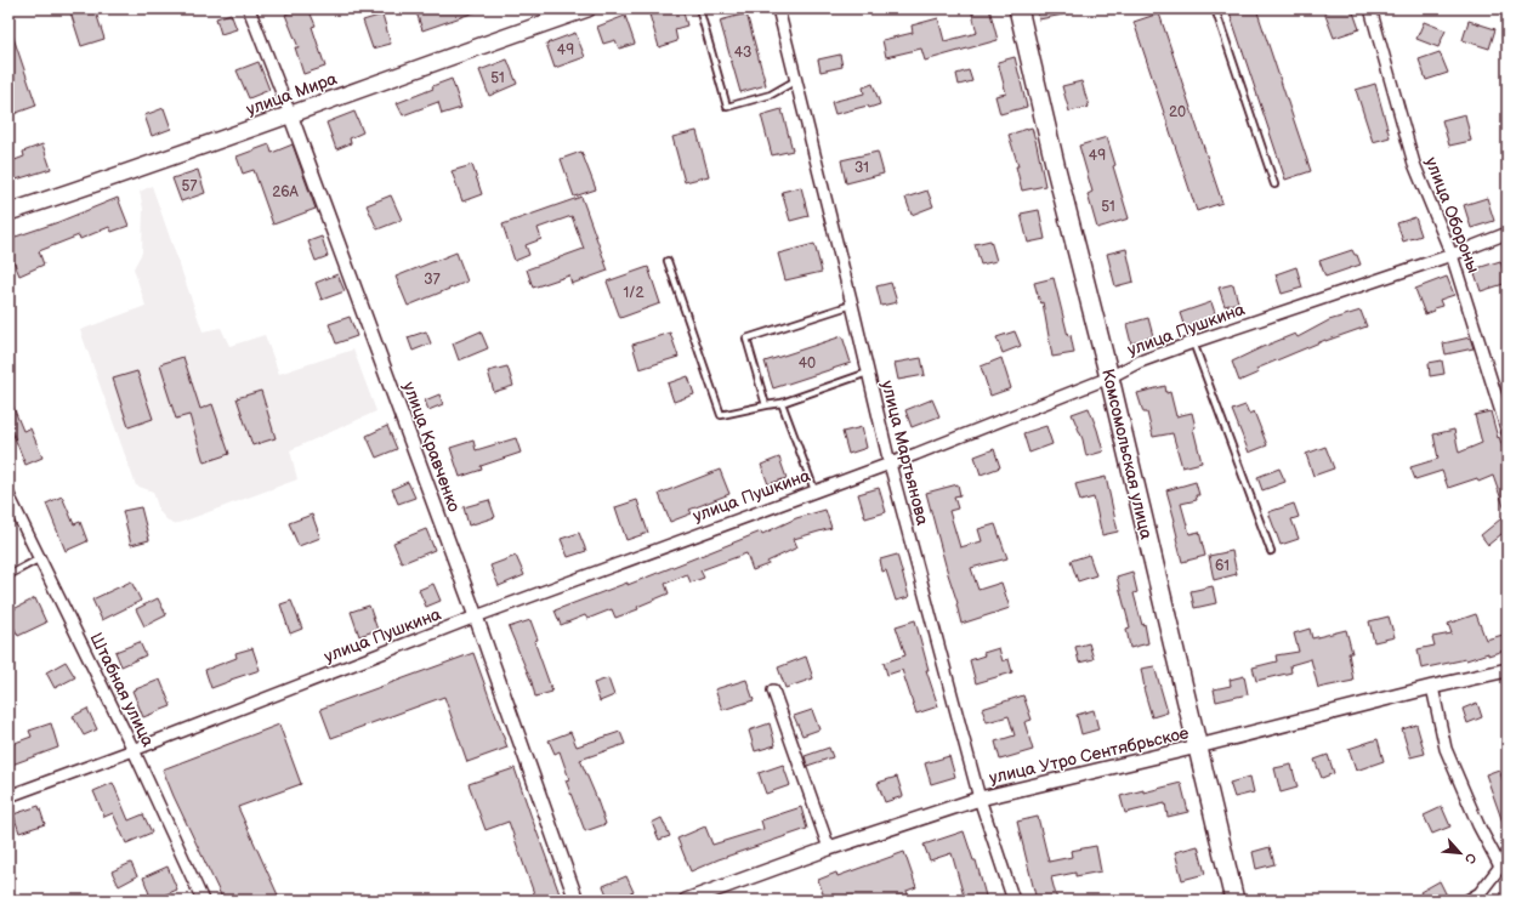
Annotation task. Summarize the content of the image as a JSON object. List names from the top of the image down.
{
  "streets": {
    "main road": ["улица Мира", "Комсомольская улица"],
    "street": [
      "улица Обороны",
      "улица Пушкина",
      "улица Кравченко",
      "улица Мартьянова",
      "Штабная улица",
      "улица Утро Сентябрьское"
    ]
  },
  "crossings": [
    ["улица Мира", "улица Кравченко"],
    ["улица Обороны", "улица Пушкина"],
    ["улица Пушкина", "улица Кравченко"],
    ["улица Пушкина", "улица Мартьянова"],
    ["улица Пушкина", "Комсомольская улица"],
    ["улица Пушкина", "Штабная улица"],
    ["улица Мартьянова", "улица Утро Сентябрьское"],
    ["Комсомольская улица", "улица Утро Сентябрьское"]
  ],
  "house_numbers": [
    "49",
    "43",
    "51",
    "20",
    "49",
    "31",
    "57",
    "26А",
    "51",
    "37",
    "1/2",
    "40",
    "61"
  ],
  "north": "bottom right"
}
